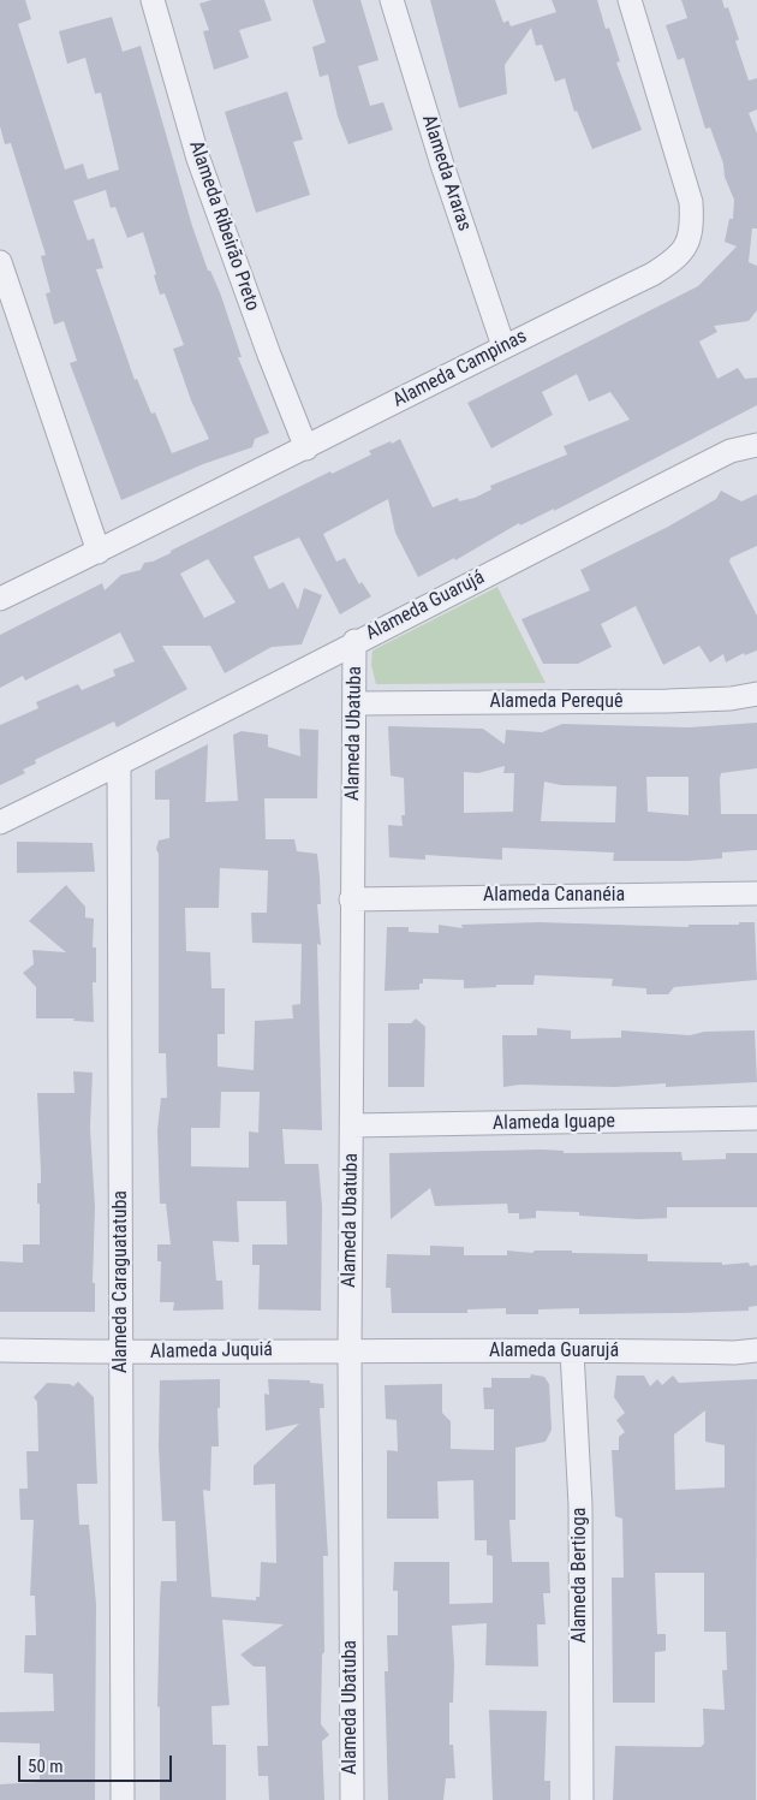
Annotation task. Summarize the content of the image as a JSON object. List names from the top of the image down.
{
  "streets": {
    "street": [
      "Alameda Araras",
      "Alameda Ribeirão Preto",
      "Alameda Campinas",
      "Alameda Guarujá",
      "Alameda Perequê",
      "Alameda Ubatuba",
      "Alameda Cananéia",
      "Alameda Iguape",
      "Alameda Caraguatatuba",
      "Alameda Juquiá",
      "Alameda Bertioga"
    ]
  },
  "crossings": [
    ["Alameda Araras", "Alameda Campinas"],
    ["Alameda Ribeirão Preto", "Alameda Campinas"],
    ["Alameda Guarujá", "Alameda Ubatuba"],
    ["Alameda Guarujá", "Alameda Caraguatatuba"],
    ["Alameda Guarujá", "Alameda Juquiá"],
    ["Alameda Guarujá", "Alameda Bertioga"],
    ["Alameda Perequê", "Alameda Ubatuba"],
    ["Alameda Ubatuba", "Alameda Cananéia"],
    ["Alameda Ubatuba", "Alameda Iguape"],
    ["Alameda Ubatuba", "Alameda Juquiá"],
    ["Alameda Caraguatatuba", "Alameda Juquiá"]
  ],
  "scale_bar": "50 m"
}
